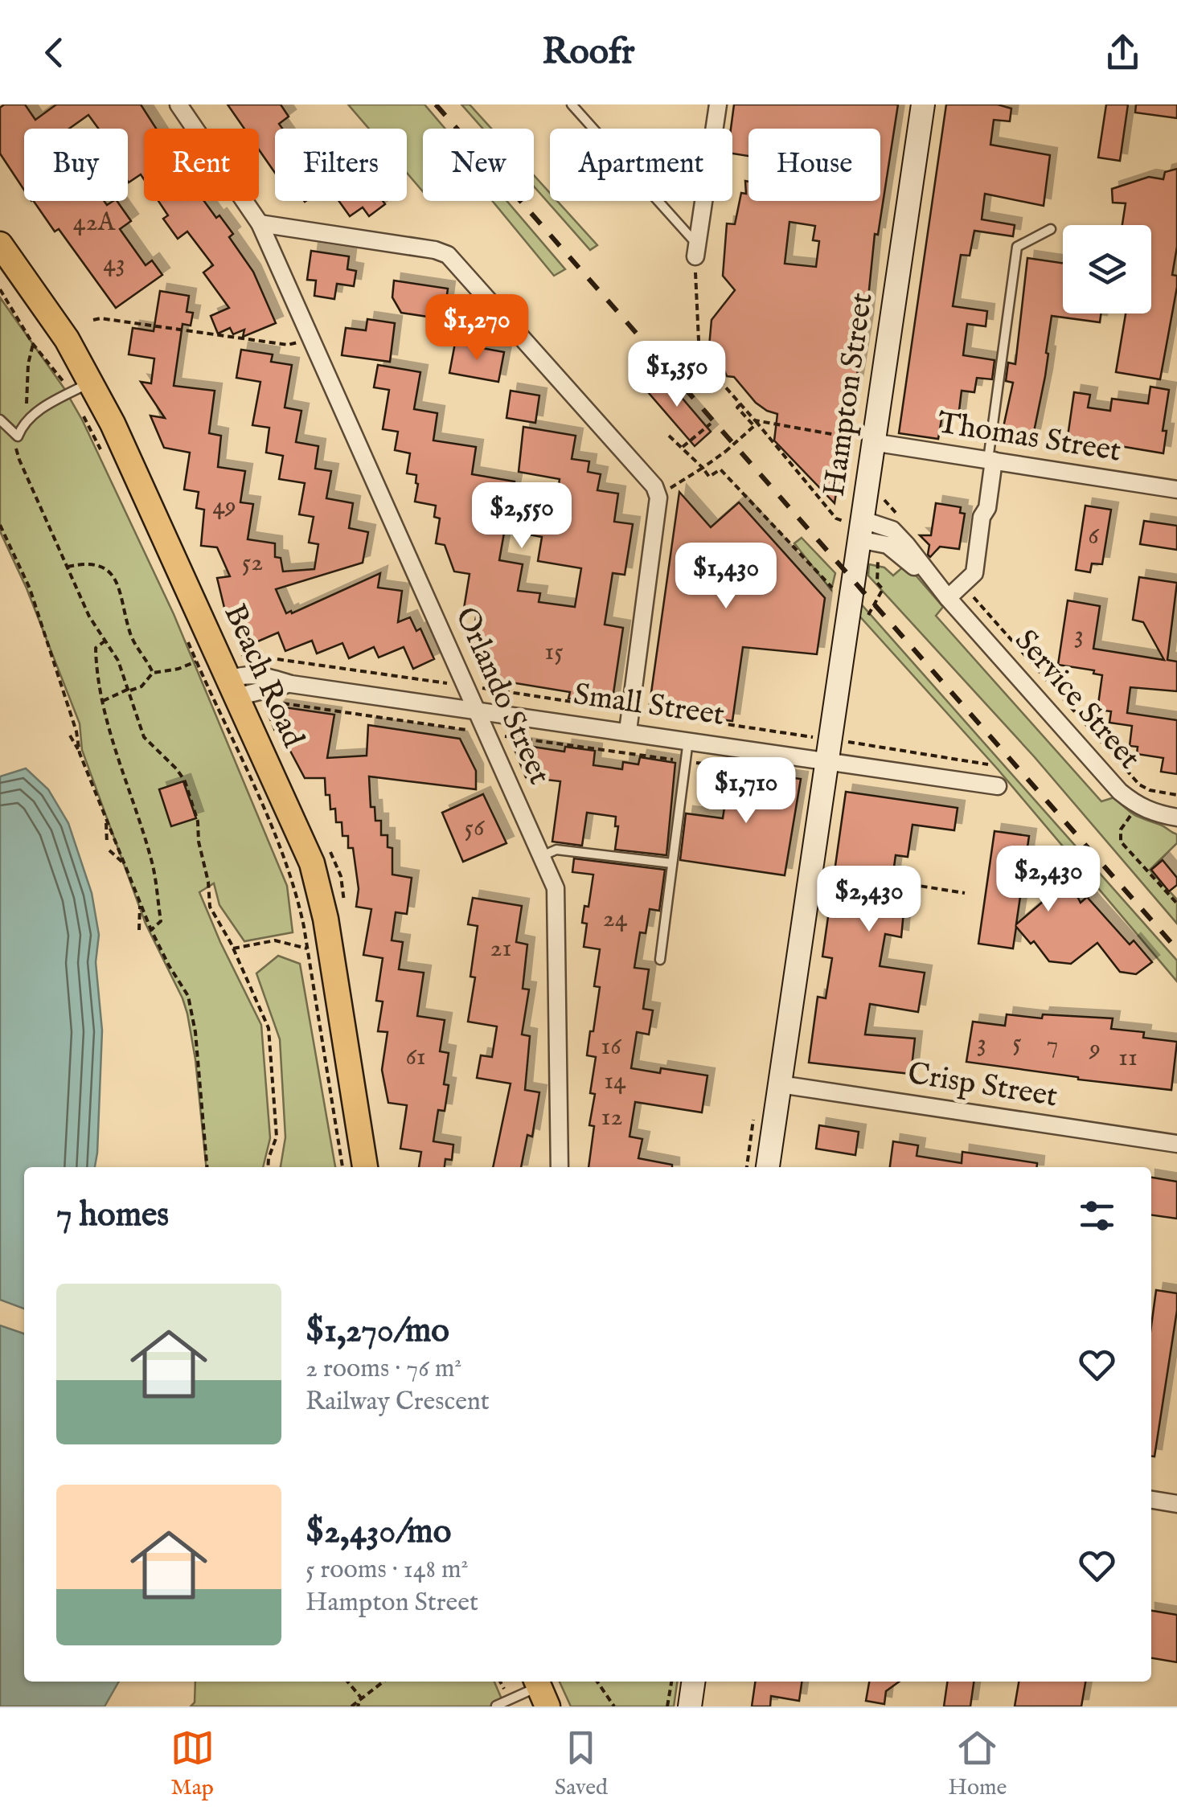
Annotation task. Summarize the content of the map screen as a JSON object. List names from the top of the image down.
{
  "streets": {
    "main road": ["Hampton Street", "Beach Road"],
    "street": [
      "Thomas Street",
      "Orlando Street",
      "Service Street",
      "Small Street",
      "Crisp Street"
    ]
  },
  "crossings": [
    ["Hampton Street", "Thomas Street"],
    ["Hampton Street", "Service Street"],
    ["Hampton Street", "Small Street"],
    ["Hampton Street", "Crisp Street"],
    ["Beach Road", "Small Street"],
    ["Orlando Street", "Small Street"]
  ],
  "house_numbers": [
    "42A",
    "43",
    "49",
    "6",
    "52",
    "3",
    "15",
    "56",
    "24",
    "21",
    "5",
    "3",
    "7",
    "16",
    "9",
    "61",
    "11",
    "14",
    "12"
  ],
  "page": {
    "header": "Roofr",
    "chip": [
      "Buy",
      "Rent",
      "Filters",
      "New",
      "Apartment",
      "House"
    ],
    "price": [
      "$1,270",
      "$1,350",
      "$2,550",
      "$1,430",
      "$1,710",
      "$2,430",
      "$2,430"
    ],
    "heading": "7 homes",
    "list": [
      {
        "name": "$1,270/mo",
        "note": "2 rooms · 76 m² · Railway Crescent"
      },
      {
        "name": "$2,430/mo",
        "note": "5 rooms · 148 m² · Hampton Street"
      }
    ],
    "tabs": ["Map", "Saved", "Home"]
  }
}
